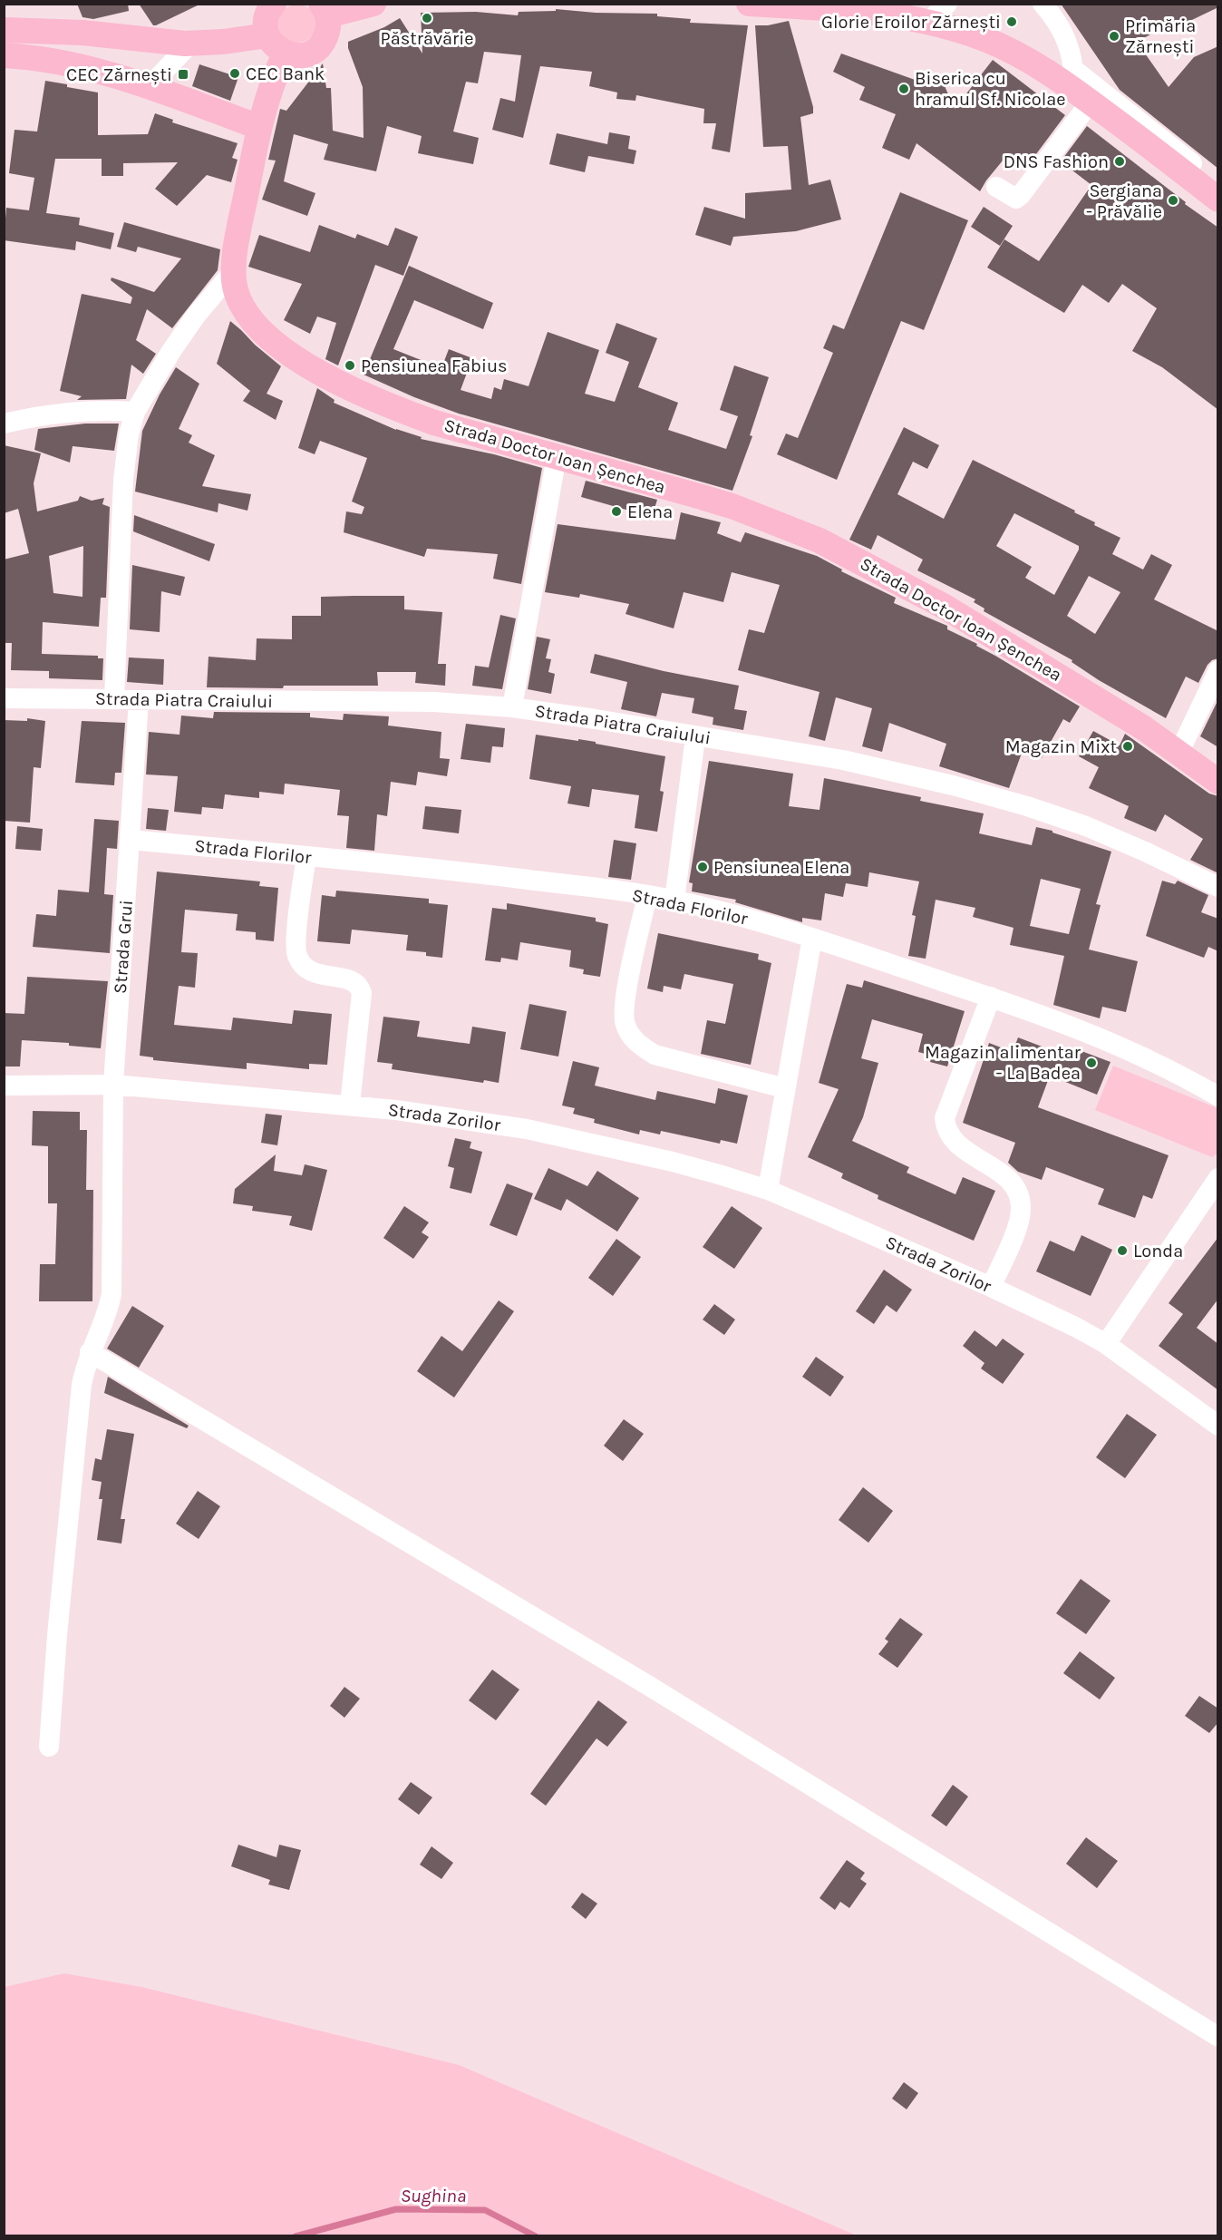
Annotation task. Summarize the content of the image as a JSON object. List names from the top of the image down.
{
  "streets": {
    "main road": ["Strada Doctor Ioan Șenchea"],
    "street": [
      "Strada Piatra Craiului",
      "Strada Florilor",
      "Strada Grui",
      "Strada Zorilor"
    ]
  },
  "crossings": [
    ["Strada Piatra Craiului", "Strada Grui"],
    ["Strada Florilor", "Strada Grui"],
    ["Strada Grui", "Strada Zorilor"]
  ],
  "water": ["Sughina"],
  "places": {
    "other": [
      "Păstrăvărie",
      "Glorie Eroilor Zărnești",
      "Primăria Zărnești",
      "CEC Bank",
      "Biserica cu hramul Sf. Nicolae",
      "DNS Fashion",
      "Sergiana - Prăvălie",
      "Pensiunea Fabius",
      "Elena",
      "Magazin Mixt",
      "Pensiunea Elena",
      "Magazin alimentar - La Badea",
      "Londa"
    ],
    "transit": ["CEC Zărnești"]
  }
}
